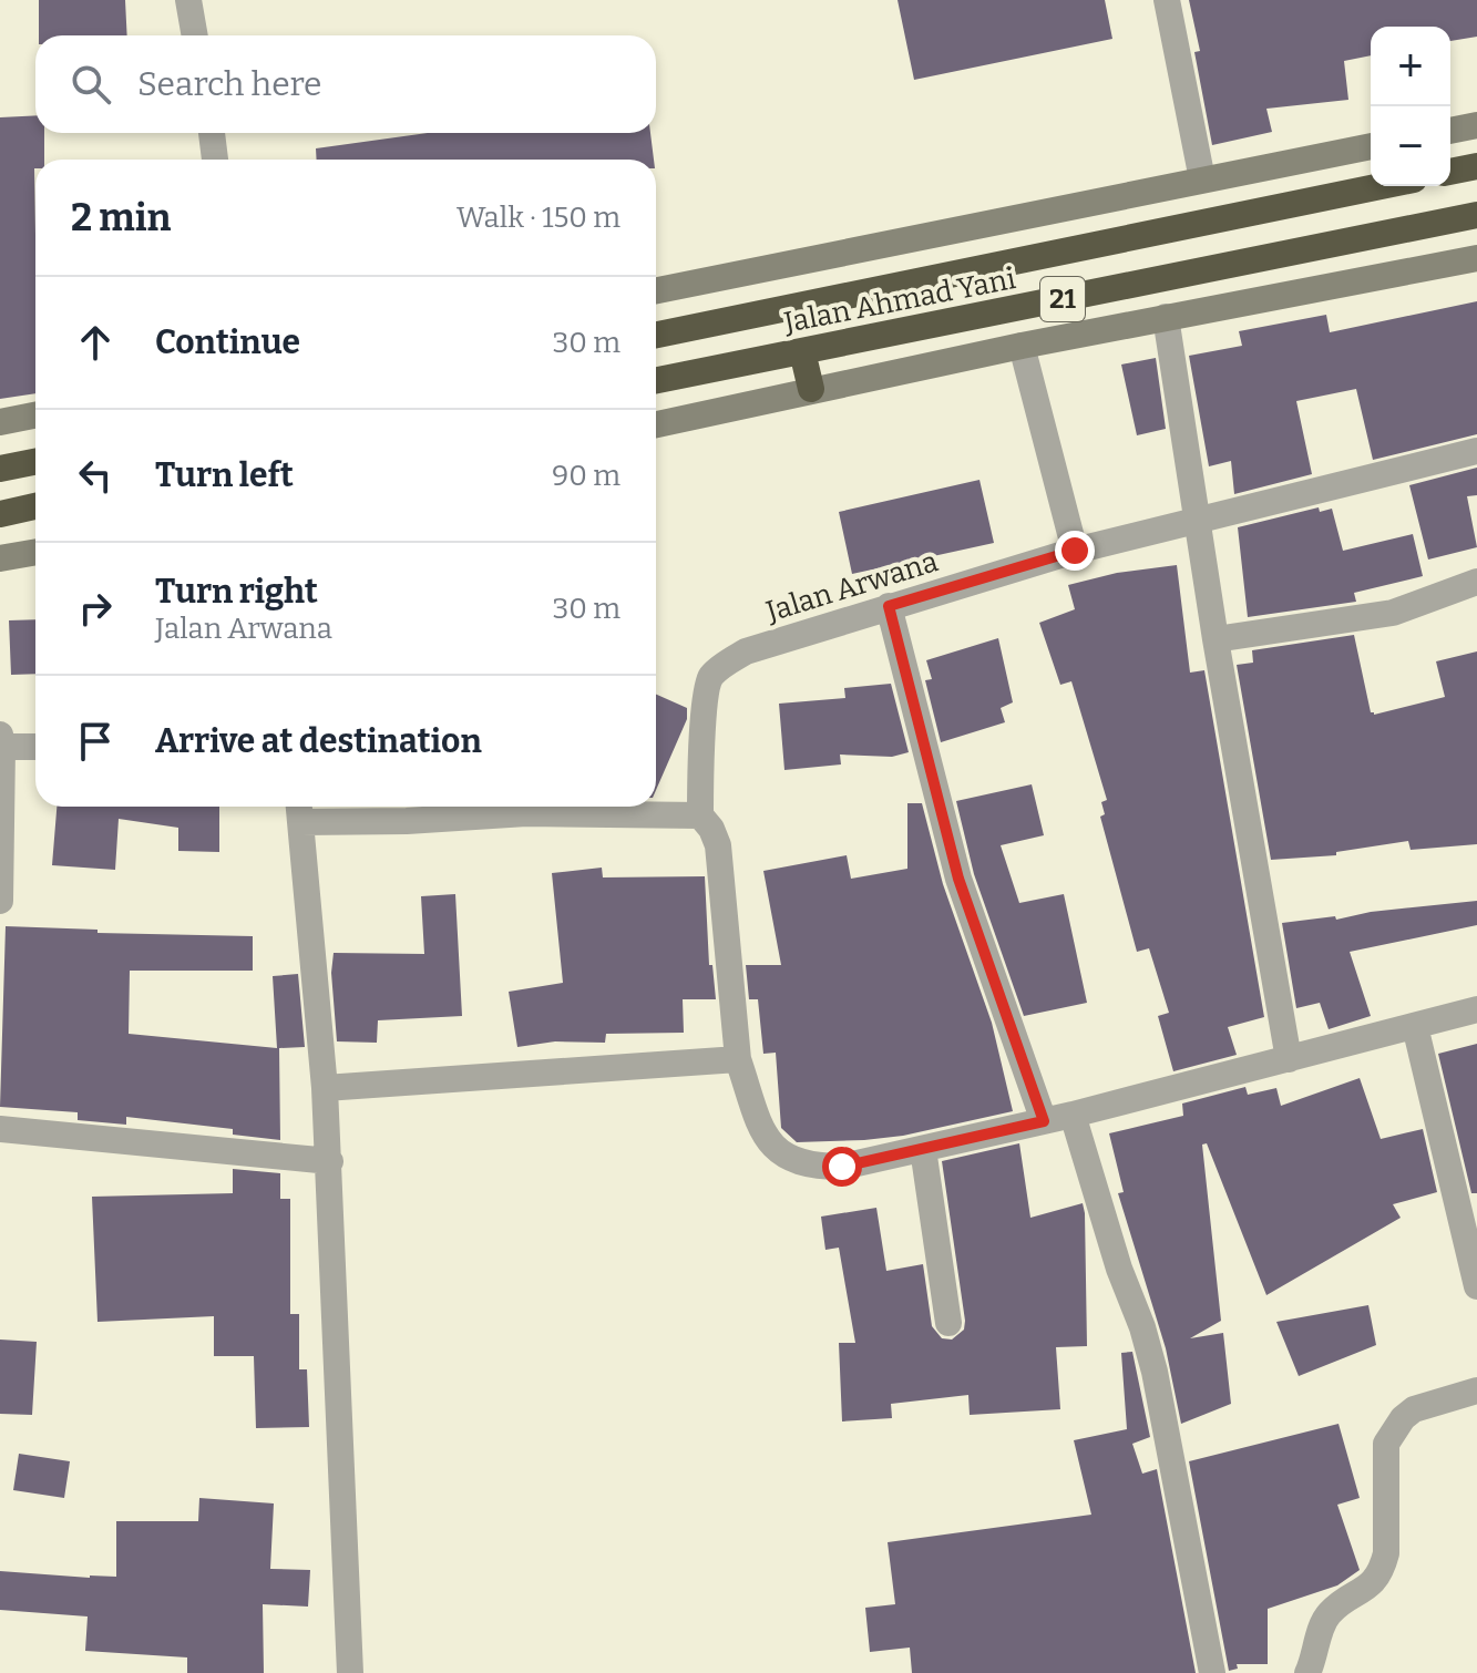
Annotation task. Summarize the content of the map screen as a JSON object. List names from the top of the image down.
{
  "streets": {
    "highway": ["21", "Jalan Ahmad Yani"],
    "street": ["Jalan Arwana"]
  },
  "page": {
    "map_buttons": ["+", "−"],
    "search": "Search here",
    "heading": ["2 min", "Walk · 150 m"],
    "list": [
      ["Continue", "30 m"],
      ["Turn left", "90 m"],
      ["Turn right", "Jalan Arwana", "30 m"],
      "Arrive at destination"
    ]
  }
}
